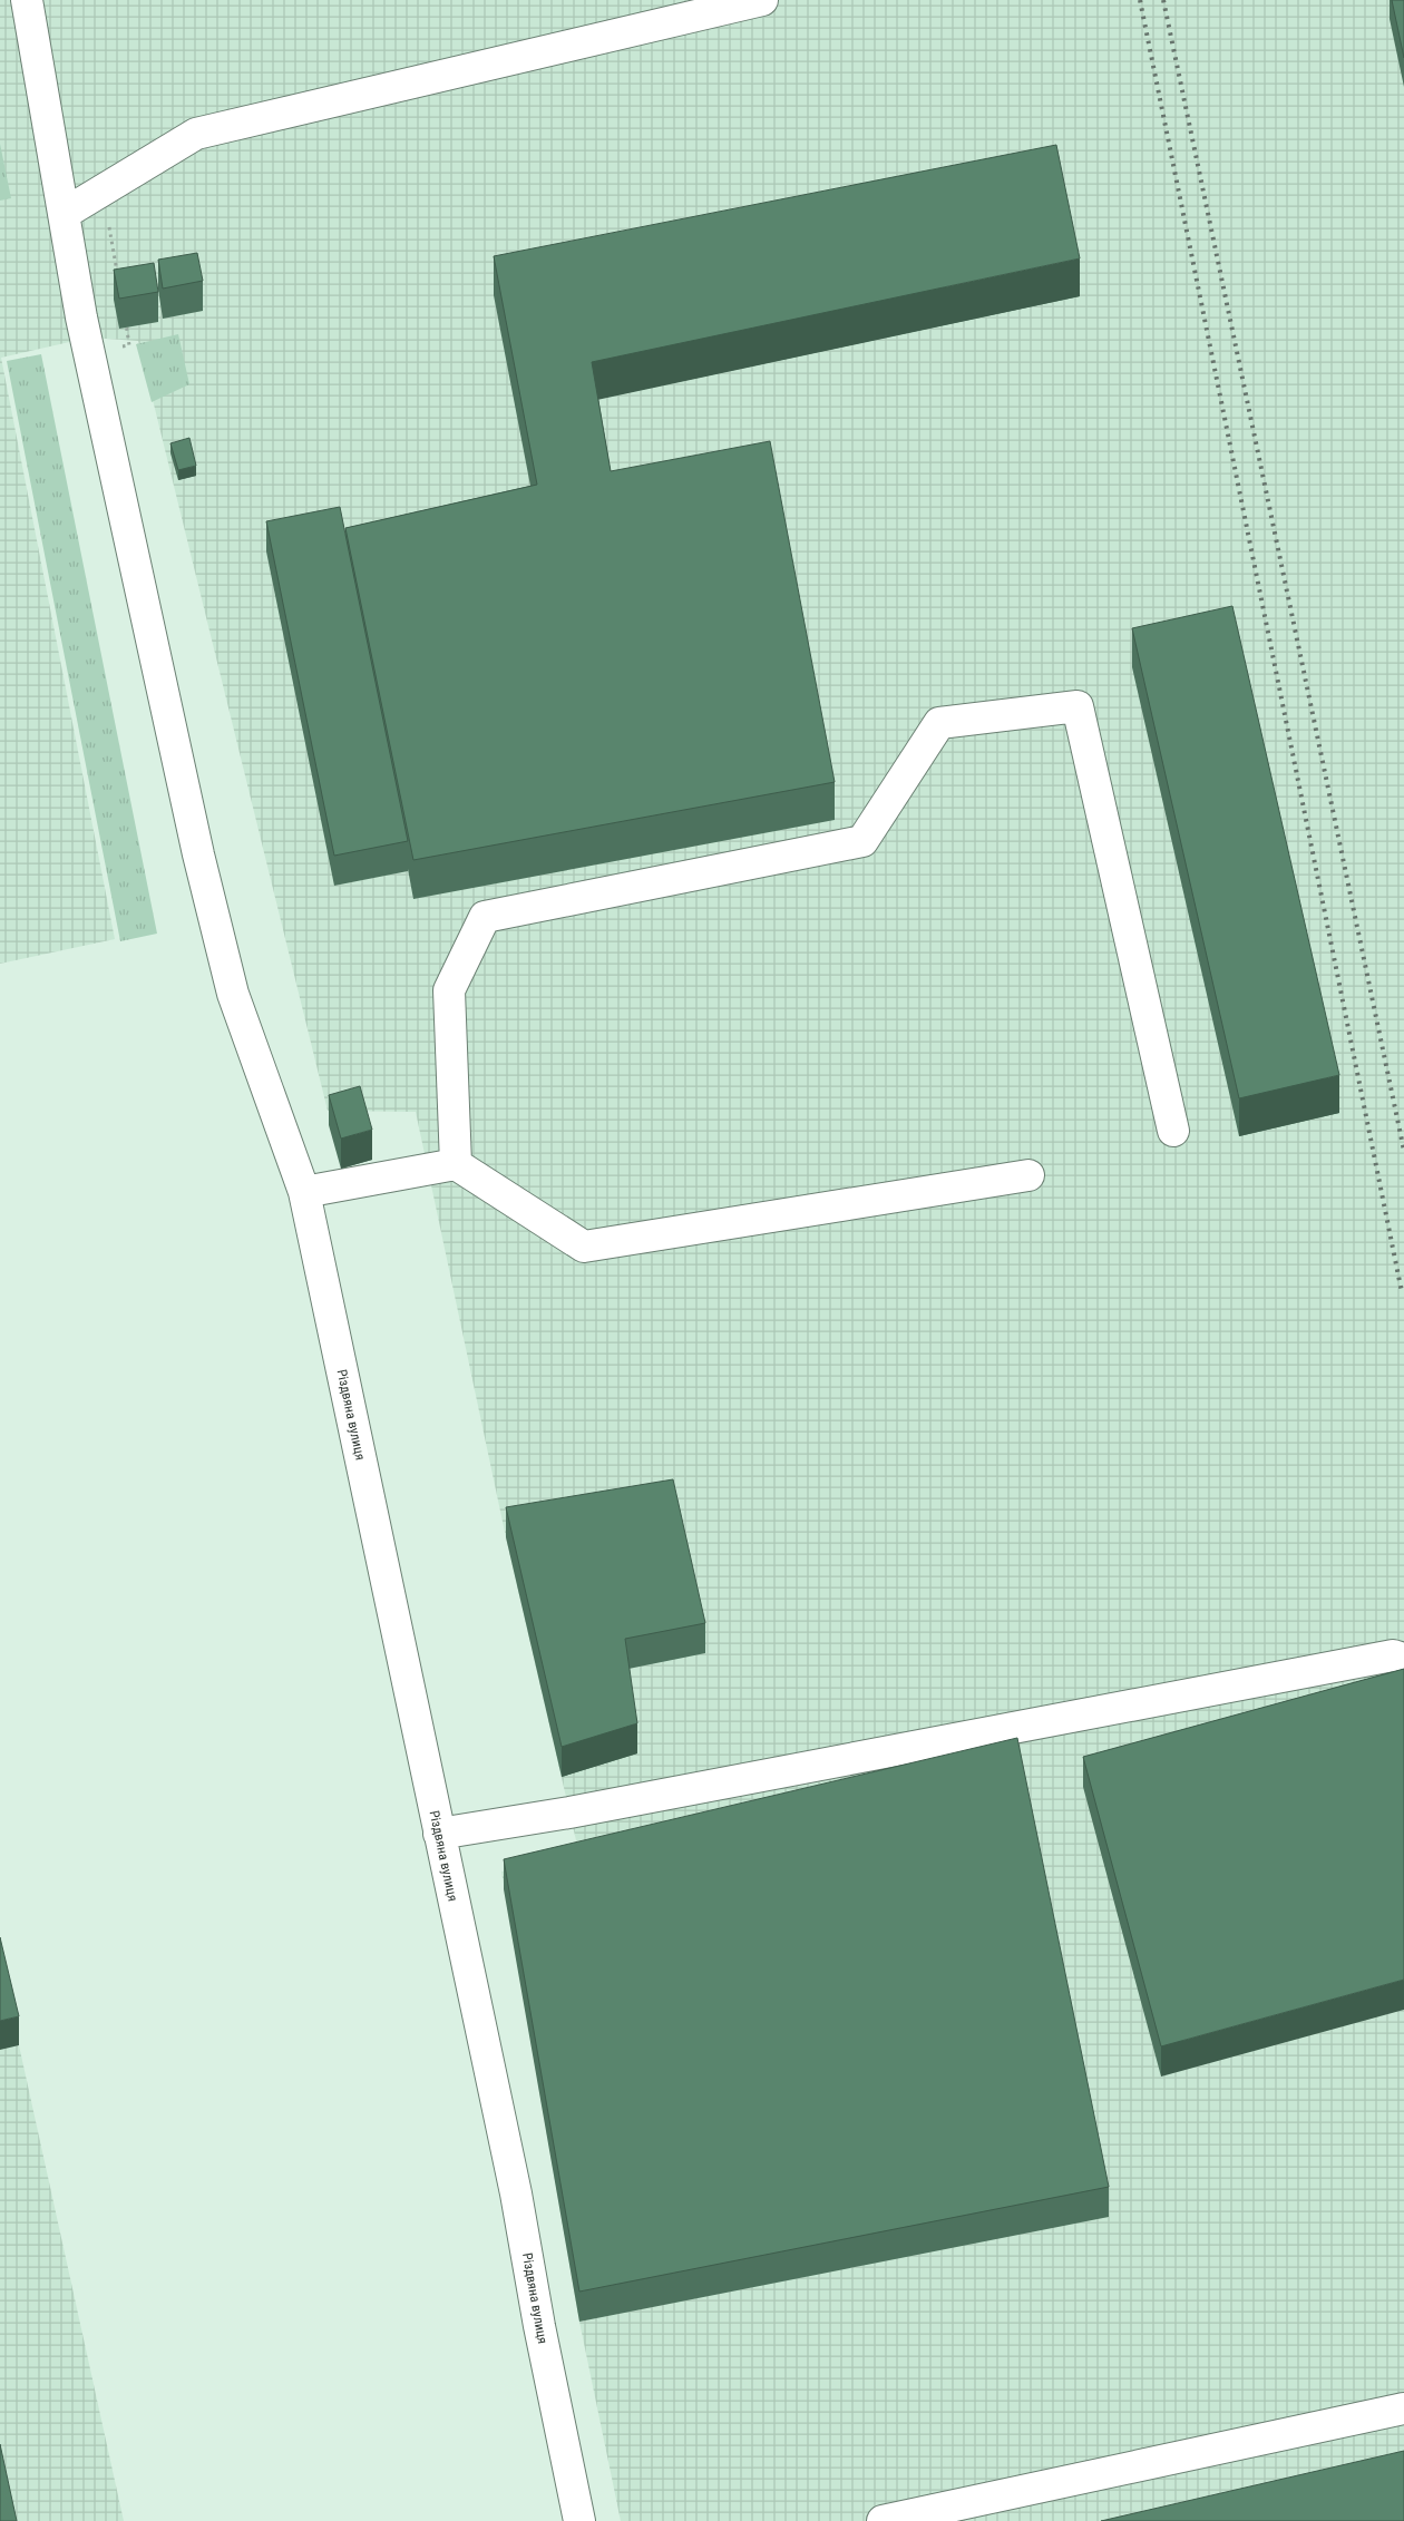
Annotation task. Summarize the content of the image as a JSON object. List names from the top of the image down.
{
  "streets": {
    "street": ["Різдвяна вулиця"]
  }
}
